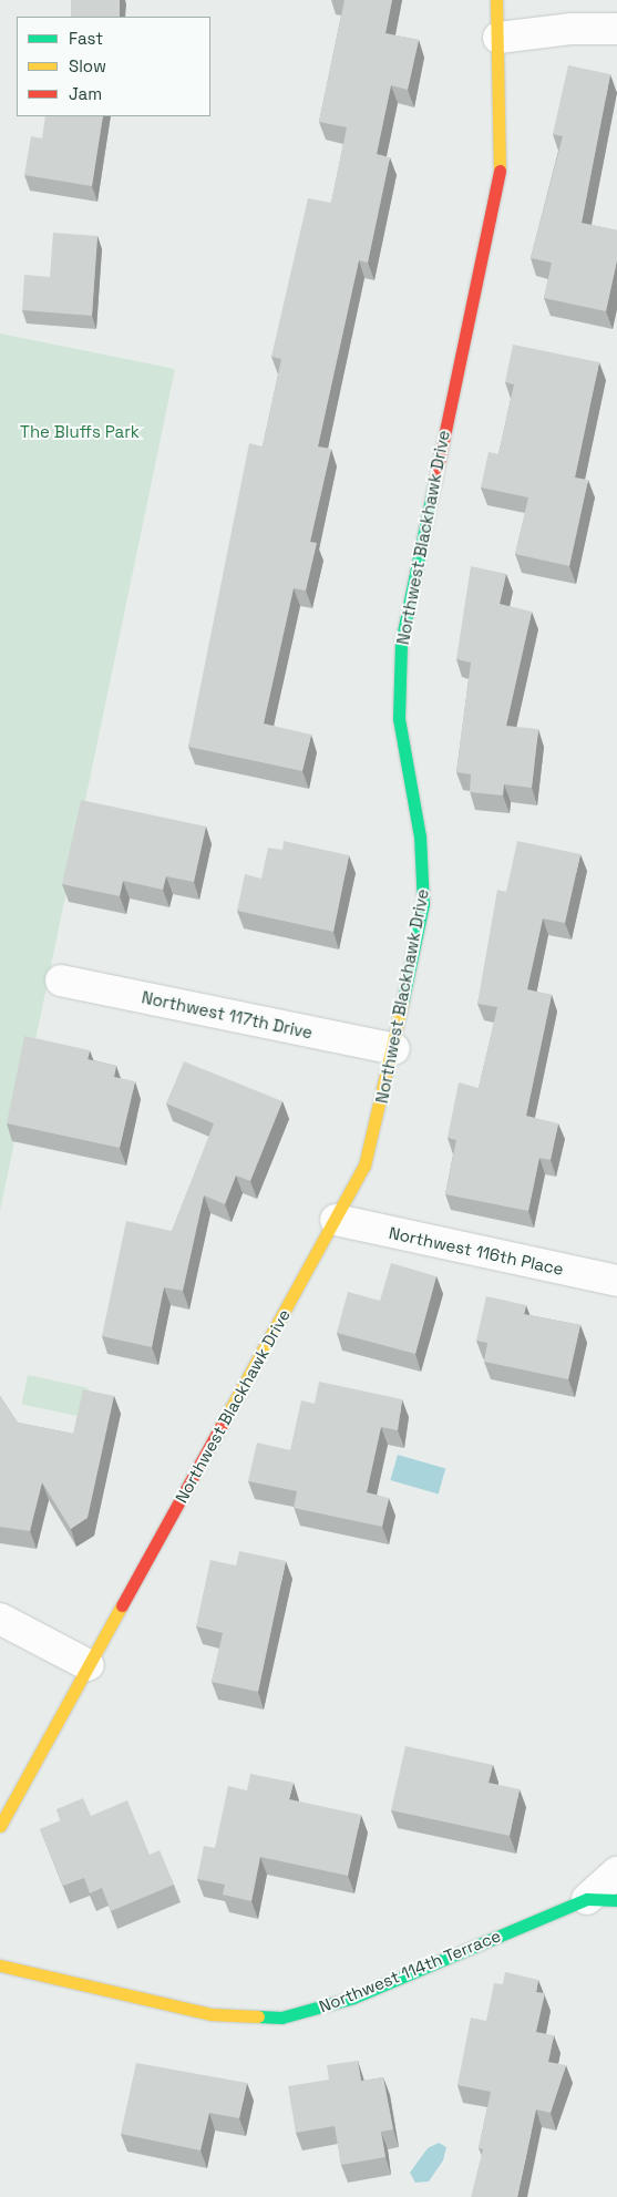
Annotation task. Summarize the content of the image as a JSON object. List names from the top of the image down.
{
  "streets": {
    "street": [
      "Northwest Blackhawk Drive",
      "Northwest 117th Drive",
      "Northwest 116th Place",
      "Northwest 114th Terrace"
    ]
  },
  "crossings": [
    ["Northwest Blackhawk Drive", "Northwest 117th Drive"],
    ["Northwest Blackhawk Drive", "Northwest 116th Place"]
  ],
  "parks": ["The Bluffs Park"],
  "legend": ["Fast", "Slow", "Jam"]
}
